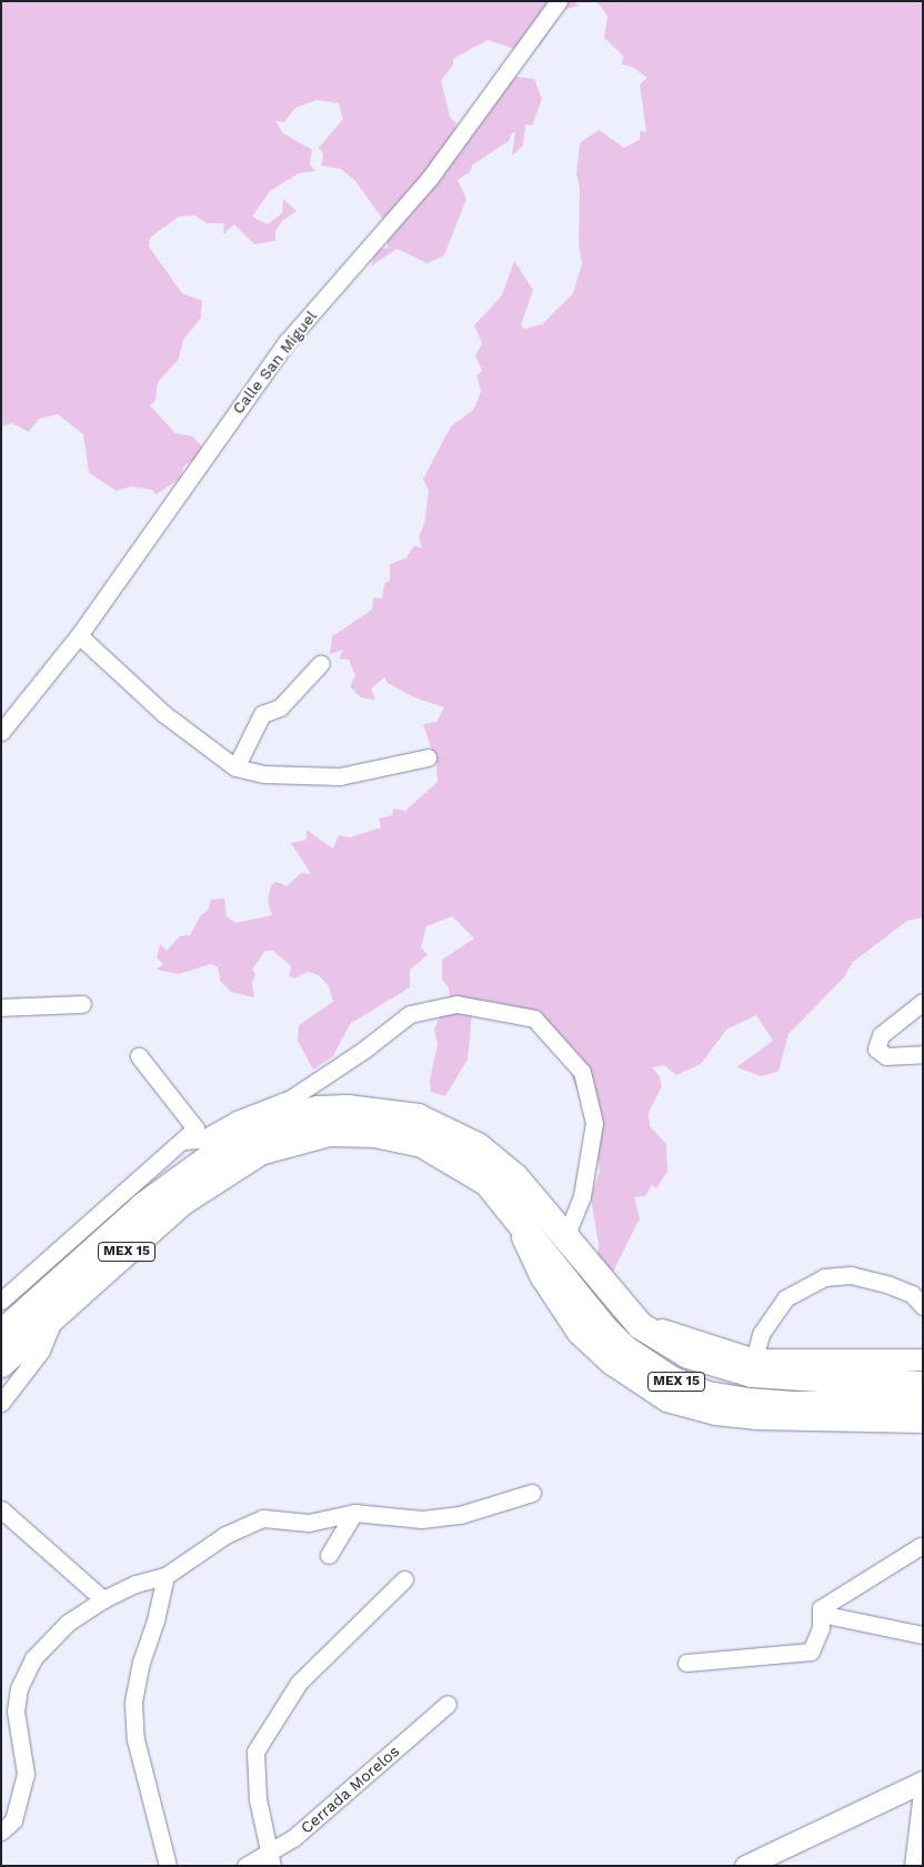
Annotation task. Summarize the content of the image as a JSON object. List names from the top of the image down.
{
  "streets": {
    "main road": ["MEX 15"],
    "street": ["Calle San Miguel", "Cerrada Morelos"]
  }
}
